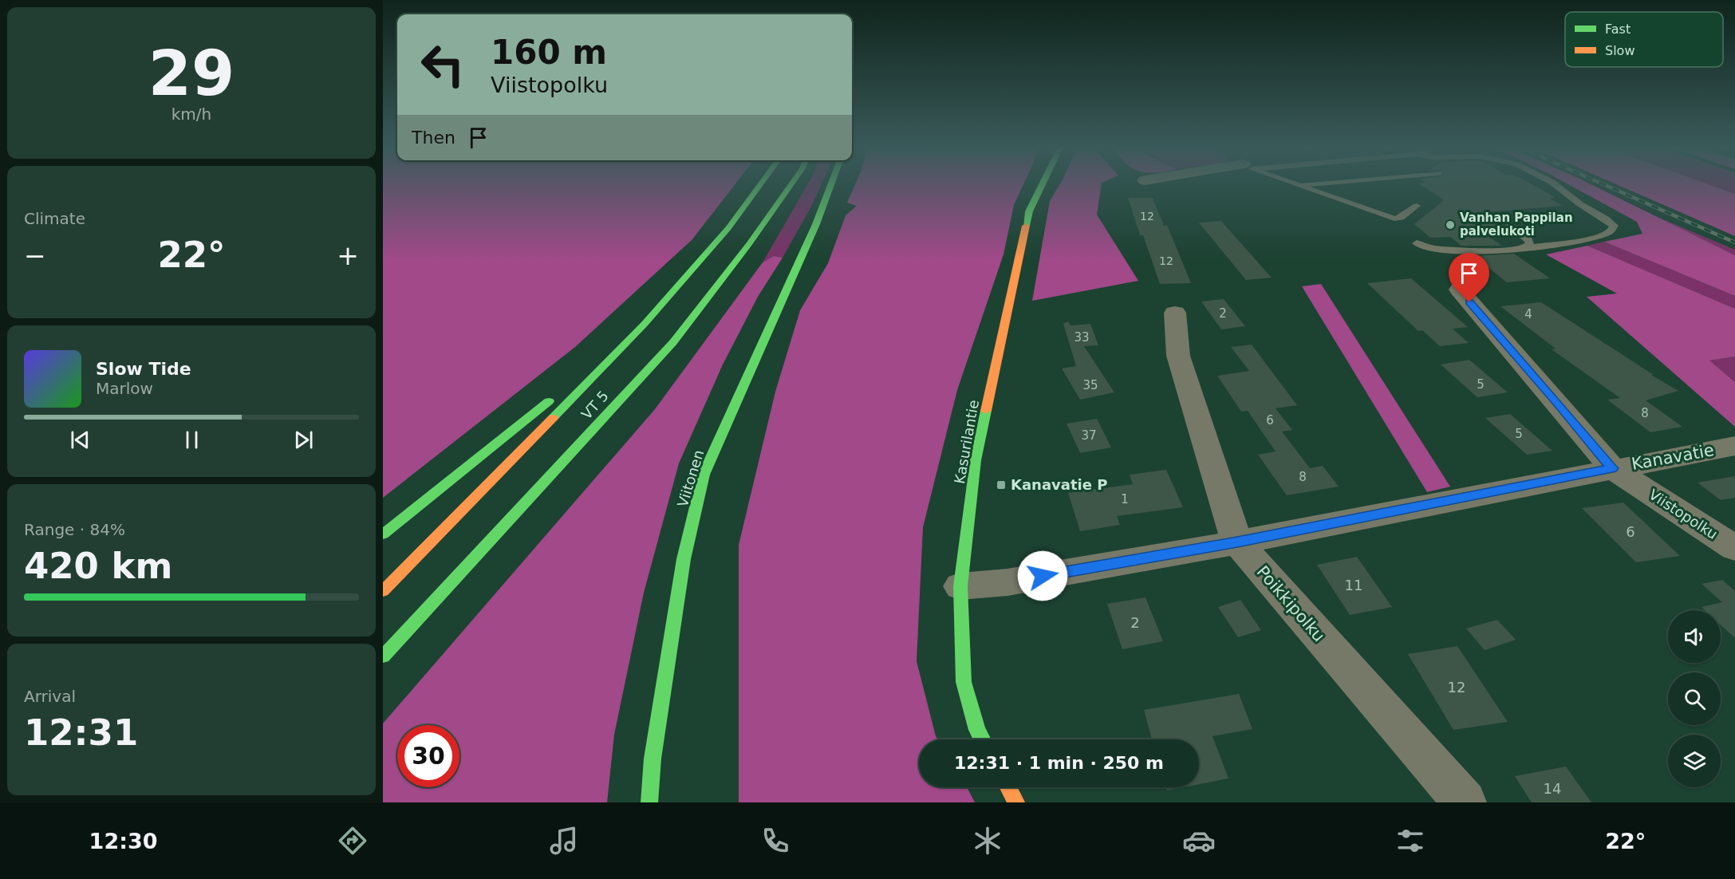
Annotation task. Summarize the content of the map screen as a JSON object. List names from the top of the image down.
{
  "streets": {
    "main road": ["VT 5", "Kasurilantie", "Viitonen"],
    "street": ["Kanavatie", "Viistopolku", "Poikkipolku"]
  },
  "crossings": [
    ["Kasurilantie", "Kanavatie"],
    ["Kanavatie", "Viistopolku"],
    ["Kanavatie", "Poikkipolku"]
  ],
  "places": {
    "other": ["Vanhan Pappilan palvelukoti"],
    "transit": ["Kanavatie P"]
  },
  "house_numbers": [
    "12",
    "12",
    "2",
    "4",
    "33",
    "5",
    "35",
    "8",
    "6",
    "5",
    "37",
    "8",
    "1",
    "6",
    "11",
    "2",
    "12",
    "14"
  ],
  "legend": ["Fast", "Slow"],
  "page": {
    "tile": [
      ["29", "km/h"],
      "Climate",
      ["Range · 84%", "420 km"],
      ["Arrival", "12:31"]
    ],
    "turn": ["160 m", "Viistopolku"],
    "then": "Then",
    "heat": ["−", "22°", "+"],
    "song": ["Slow Tide", "Marlow"],
    "limit": "30",
    "trip": "12:31 · 1 min · 250 m",
    "tabs": ["12:30", "22°"]
  }
}
